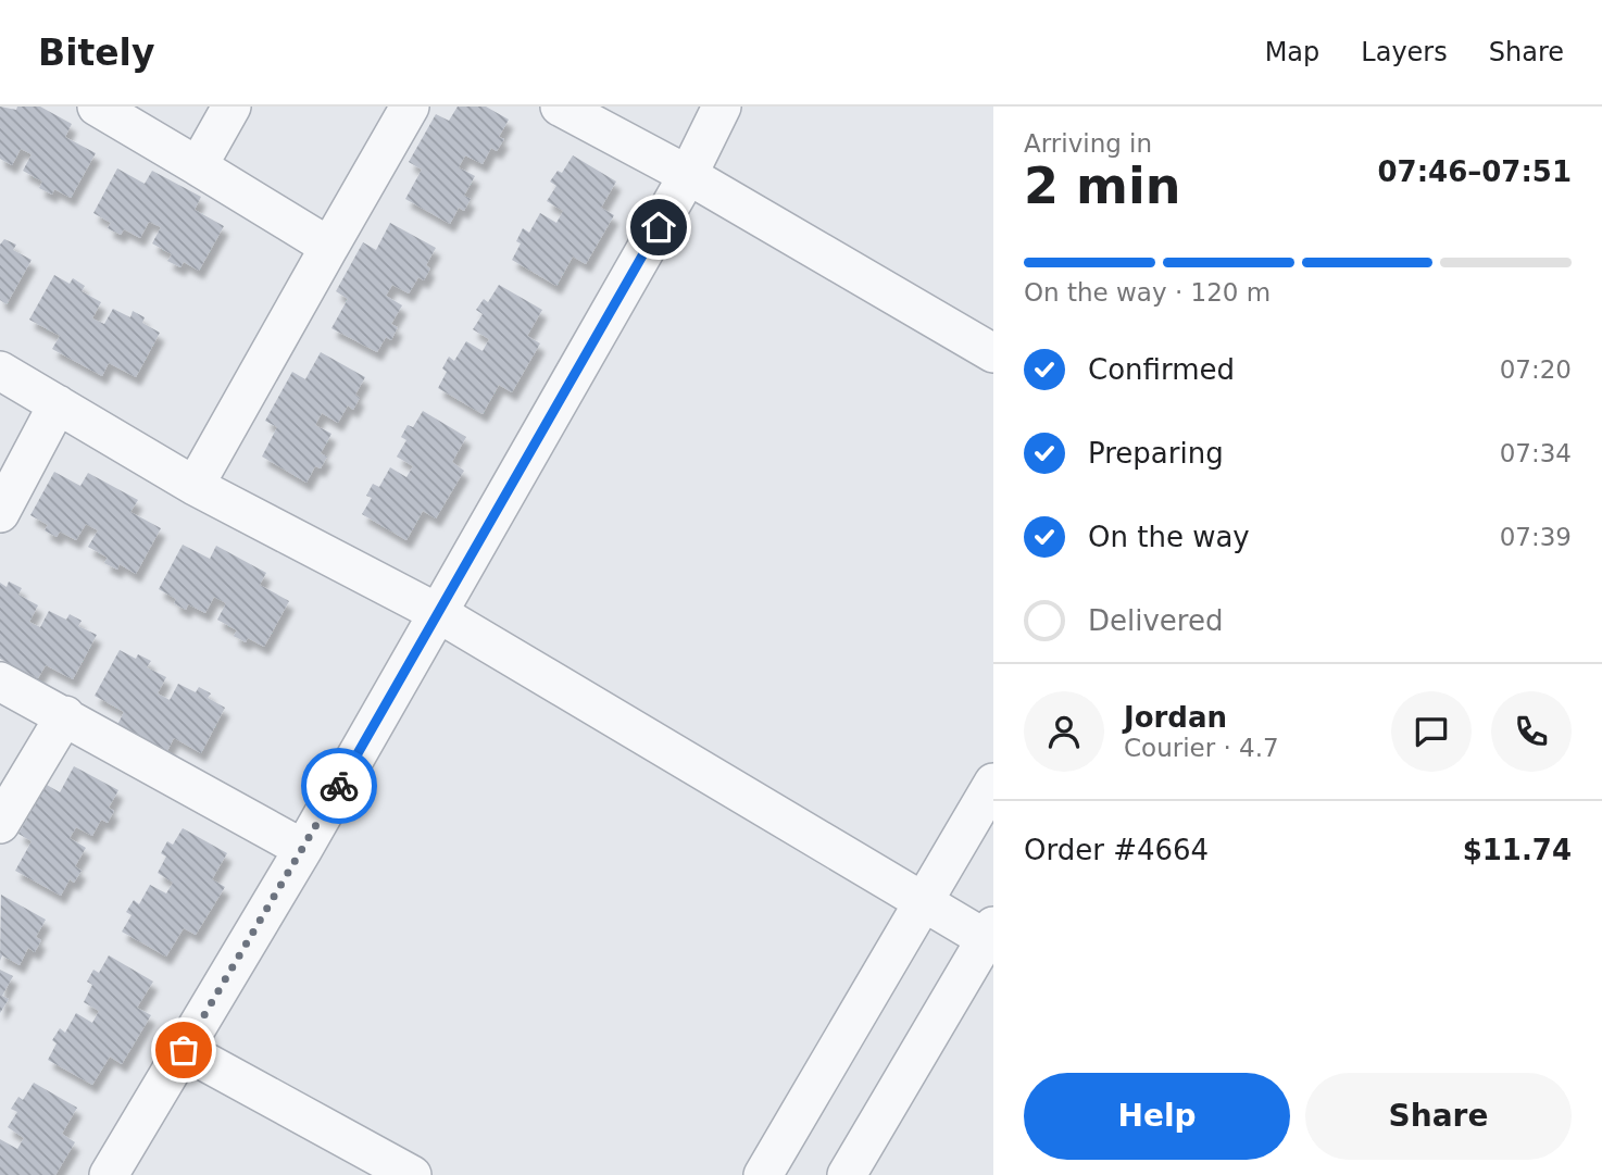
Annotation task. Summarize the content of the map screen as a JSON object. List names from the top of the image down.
{
  "page": {
    "header": "Bitely",
    "nav": ["Map", "Layers", "Share"],
    "heading": ["2 min", "Arriving in", "07:46–07:51"],
    "panel": [
      "Jordan",
      "Courier · 4.7",
      "Order #4664",
      "$11.74"
    ],
    "bar": "On the way · 120 m",
    "list": [
      ["Confirmed", "07:20"],
      ["Preparing", "07:34"],
      ["On the way", "07:39"],
      "Delivered"
    ],
    "buttons": ["Help", "Share"]
  }
}
